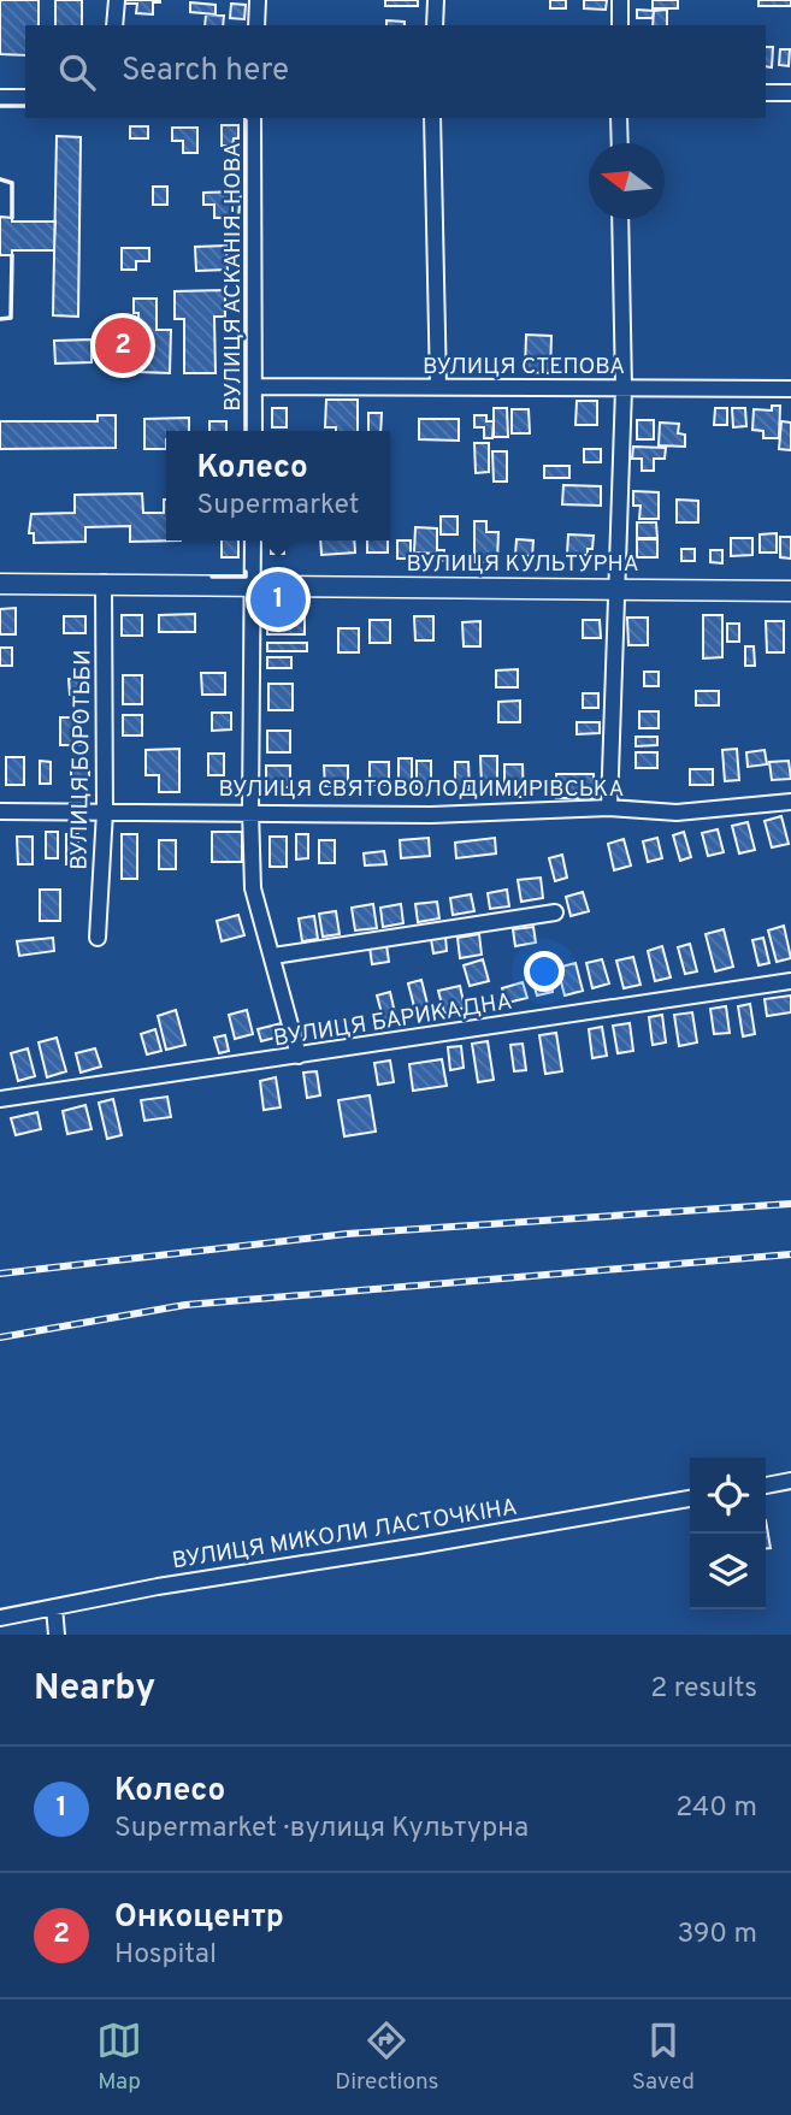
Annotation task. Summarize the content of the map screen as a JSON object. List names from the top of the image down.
{
  "streets": {
    "main road": ["ВУЛИЦЯ КУЛЬТУРНА"],
    "street": [
      "ВУЛИЦЯ АСКАНІЯ-НОВА",
      "ВУЛИЦЯ СТЕПОВА",
      "ВУЛИЦЯ БОРОТЬБИ",
      "ВУЛИЦЯ СВЯТОВОЛОДИМИРІВСЬКА",
      "ВУЛИЦЯ БАРИКАДНА",
      "ВУЛИЦЯ МИКОЛИ ЛАСТОЧКІНА"
    ]
  },
  "crossings": [
    ["ВУЛИЦЯ АСКАНІЯ-НОВА", "ВУЛИЦЯ СТЕПОВА"],
    ["ВУЛИЦЯ КУЛЬТУРНА", "ВУЛИЦЯ БОРОТЬБИ"],
    ["ВУЛИЦЯ БОРОТЬБИ", "ВУЛИЦЯ СВЯТОВОЛОДИМИРІВСЬКА"]
  ],
  "north": "left",
  "page": {
    "search": "Search here",
    "pins": ["2", "1"],
    "popup": ["Колесо", "Supermarket"],
    "heading": ["Nearby", "2 results"],
    "list": [
      {
        "mark": "1",
        "name": "Колесо",
        "note": "Supermarket · вулиця Культурна",
        "value": "240 m"
      },
      {
        "mark": "2",
        "name": "Онкоцентр",
        "note": "Hospital",
        "value": "390 m"
      }
    ],
    "nav": ["Map", "Directions", "Saved"]
  }
}
